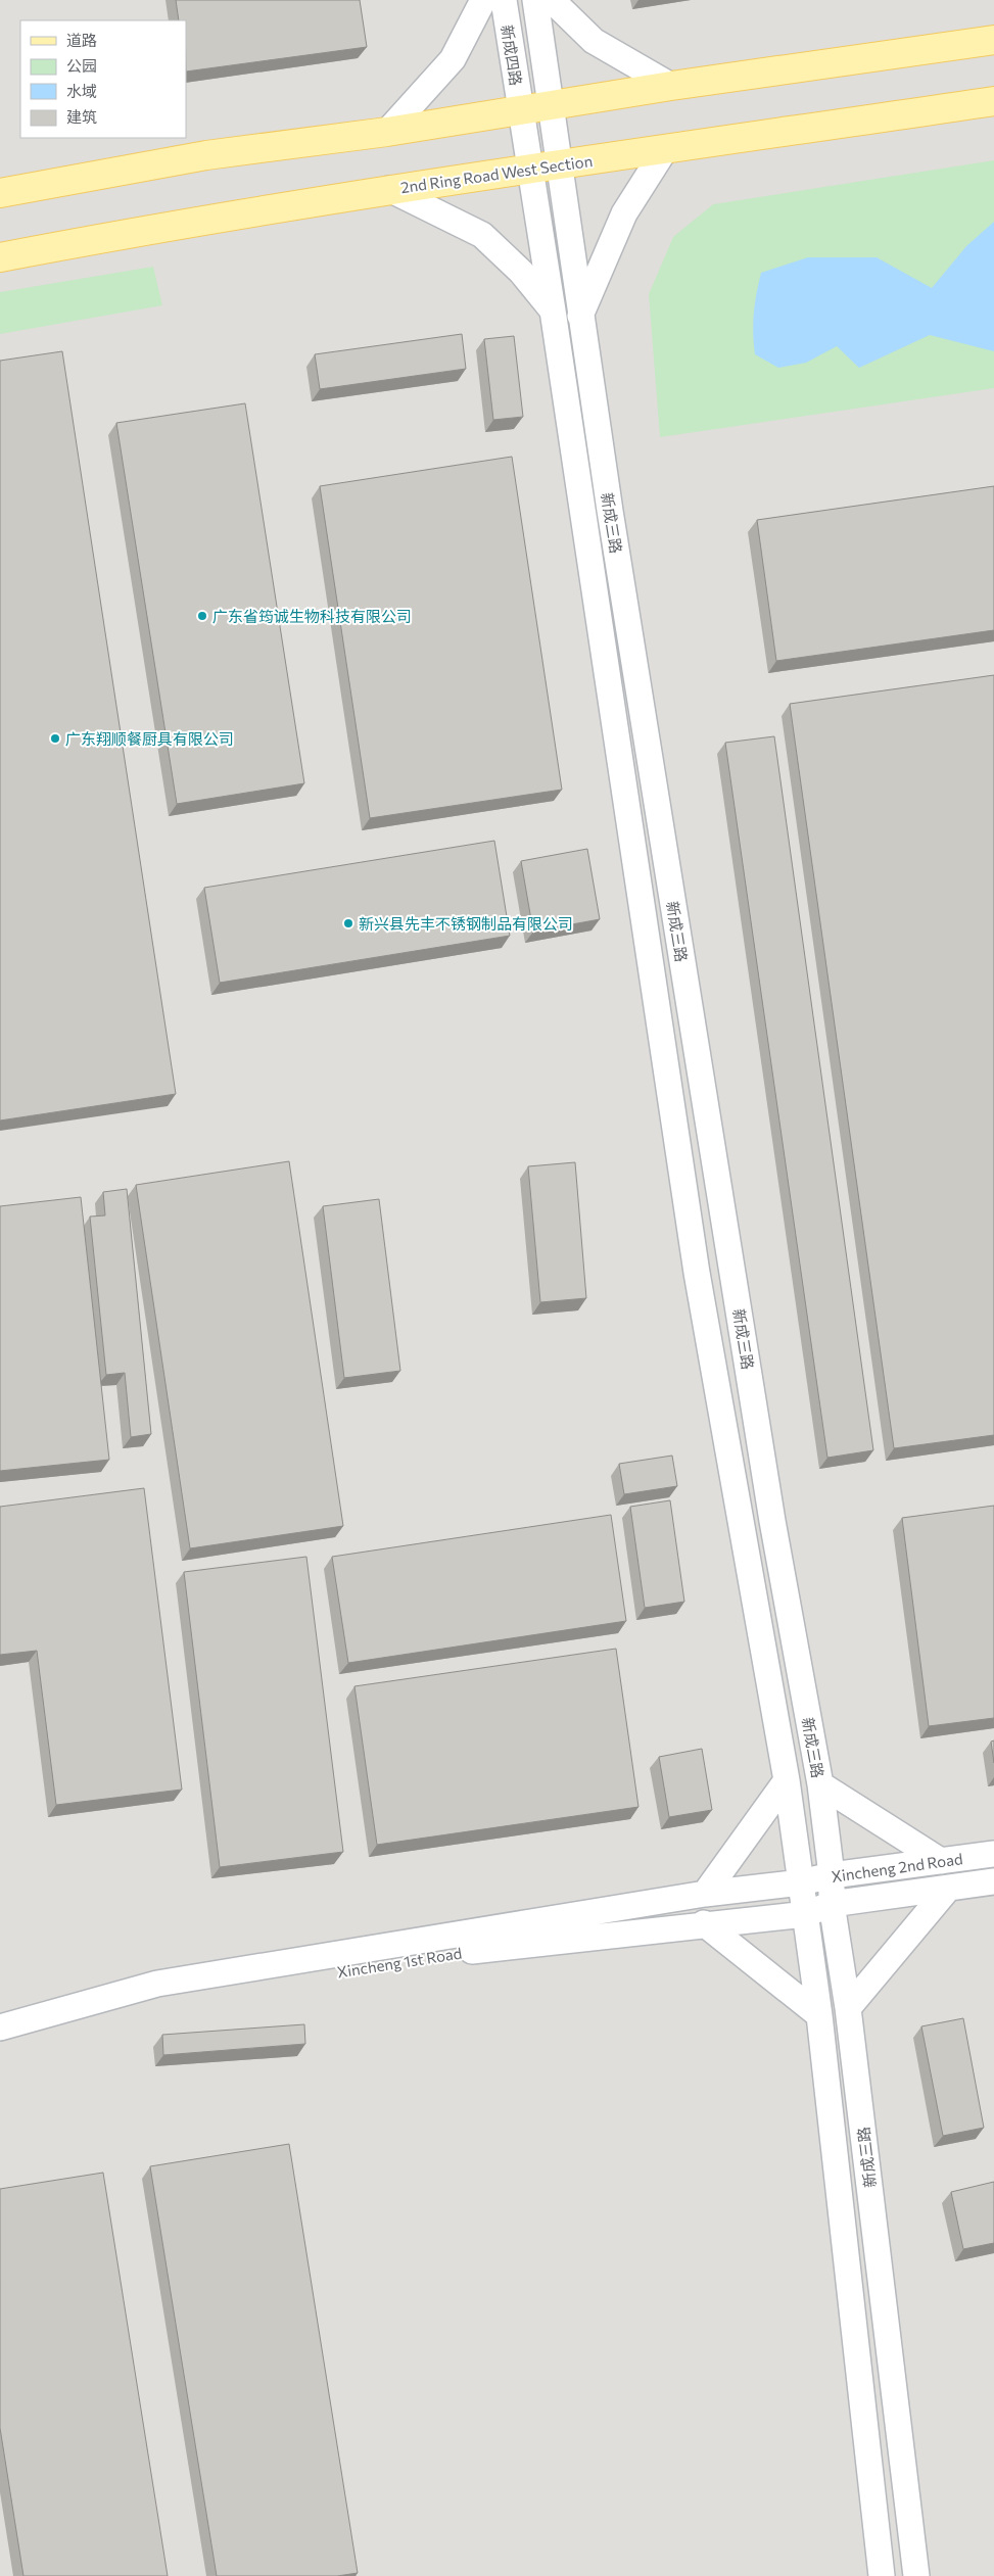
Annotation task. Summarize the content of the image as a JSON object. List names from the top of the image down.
{
  "streets": {
    "main road": ["2nd Ring Road West Section"],
    "street": [
      "新成四路",
      "新成三路",
      "Xincheng 2nd Road",
      "Xincheng 1st Road"
    ]
  },
  "crossings": [
    ["新成四路", "新成三路"],
    ["2nd Ring Road West Section", "新成三路"],
    ["新成三路", "Xincheng 2nd Road"],
    ["新成三路", "Xincheng 1st Road"],
    ["Xincheng 2nd Road", "Xincheng 1st Road"]
  ],
  "places": ["广东省筠诚生物科技有限公司", "广东翔顺餐厨具有限公司", "新兴县先丰不锈钢制品有限公司"],
  "legend": [
    "道路",
    "公园",
    "水域",
    "建筑"
  ]
}
